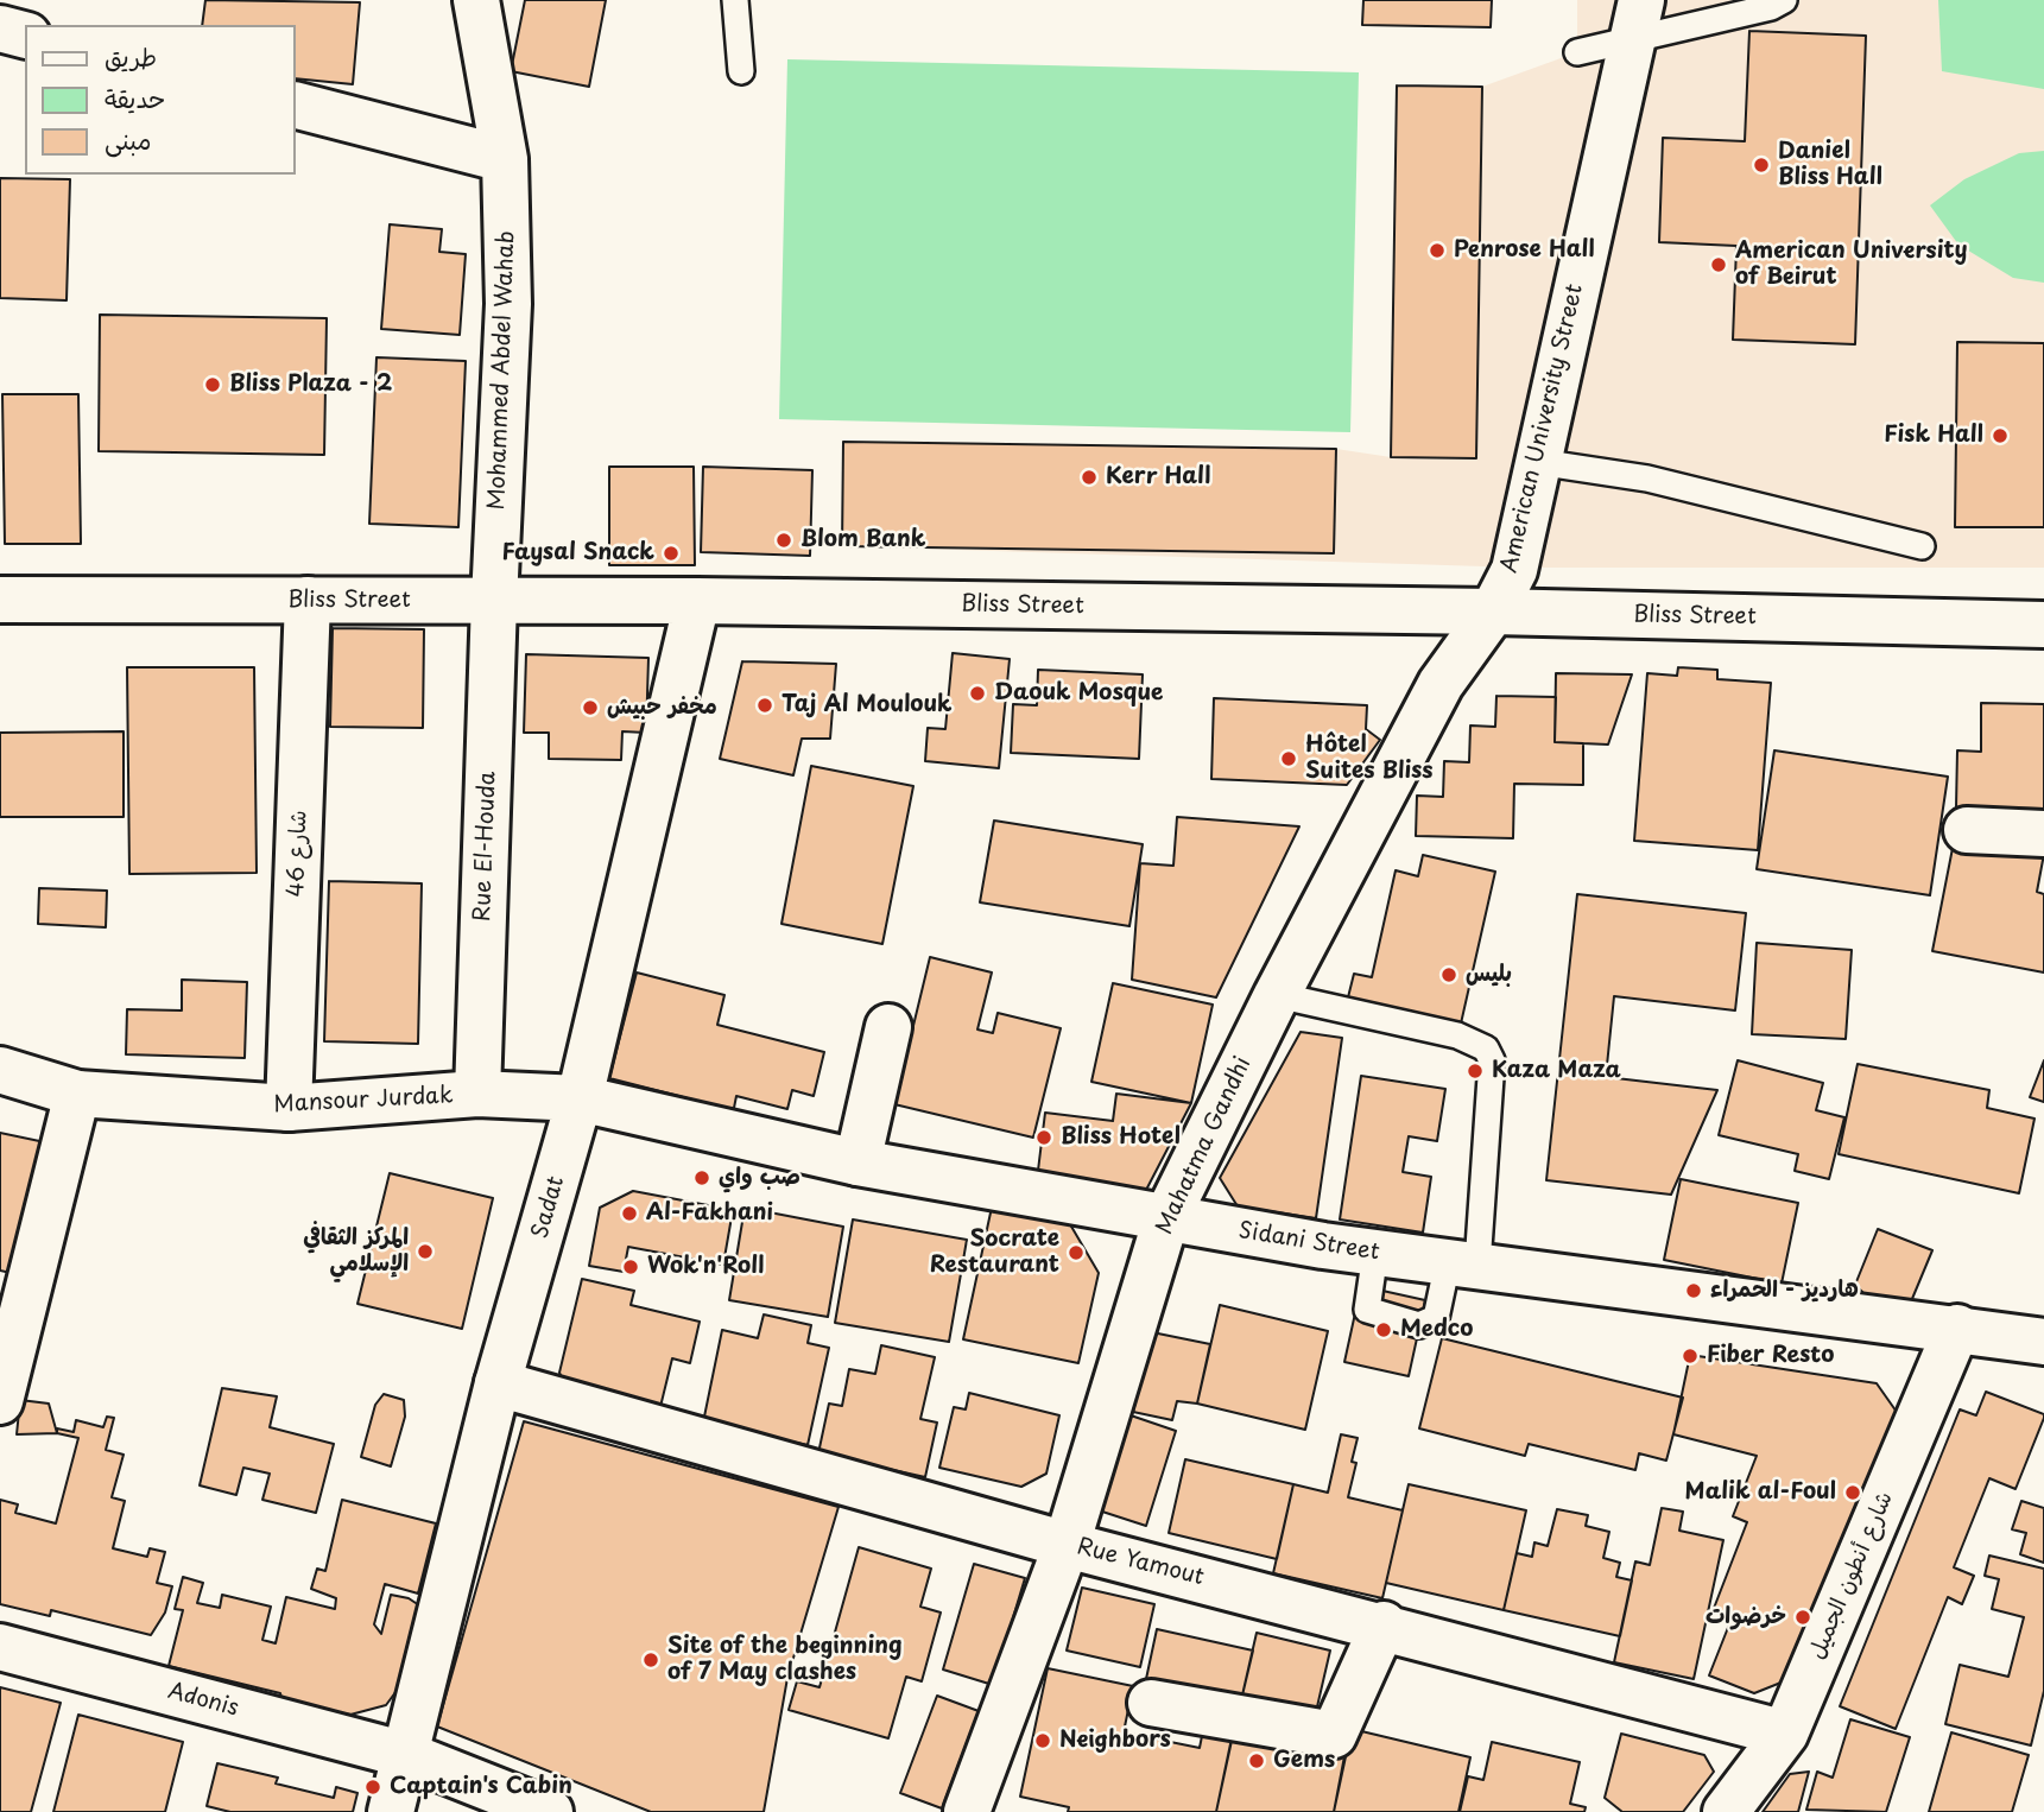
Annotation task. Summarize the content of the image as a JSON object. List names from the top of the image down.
{
  "streets": {
    "street": [
      "Mohammed Abdel Wahab",
      "American University Street",
      "Bliss Street",
      "Rue El-Houda",
      "شارع 46",
      "Mansour Jurdak",
      "Mahatma Gandhi",
      "Sadat",
      "Sidani Street",
      "Rue Yamout",
      "شارع أنطون الجميل",
      "Adonis"
    ]
  },
  "crossings": [
    ["Mohammed Abdel Wahab", "Bliss Street"],
    ["Mohammed Abdel Wahab", "Rue El-Houda"],
    ["American University Street", "Bliss Street"],
    ["American University Street", "Mahatma Gandhi"],
    ["Bliss Street", "Rue El-Houda"],
    ["Bliss Street", "شارع 46"],
    ["Bliss Street", "Mahatma Gandhi"],
    ["Bliss Street", "Sadat"],
    ["Rue El-Houda", "Mansour Jurdak"],
    ["شارع 46", "Mansour Jurdak"],
    ["Mansour Jurdak", "Sadat"],
    ["Mansour Jurdak", "Sidani Street"],
    ["Mahatma Gandhi", "Sidani Street"],
    ["Mahatma Gandhi", "Rue Yamout"],
    ["Sadat", "Sidani Street"],
    ["Sadat", "Rue Yamout"],
    ["Sadat", "Adonis"],
    ["Sidani Street", "شارع أنطون الجميل"],
    ["Rue Yamout", "شارع أنطون الجميل"]
  ],
  "places": [
    "Daniel Bliss Hall",
    "Penrose Hall",
    "American University of Beirut",
    "Bliss Plaza - 2",
    "Fisk Hall",
    "Kerr Hall",
    "Blom Bank",
    "Faysal Snack",
    "Daouk Mosque",
    "Taj Al Moulouk",
    "مخفر حبيش",
    "Hôtel Suites Bliss",
    "بليس",
    "Kaza Maza",
    "Bliss Hotel",
    "صب واي",
    "Al-Fakhani",
    "المركز الثقافي الإسلامي",
    "Socrate Restaurant",
    "Wok'n'Roll",
    "هارديز - الحمراء",
    "Medco",
    "Fiber Resto",
    "Malik al-Foul",
    "خرضوات",
    "Site of the beginning of 7 May clashes",
    "Neighbors",
    "Gems",
    "Captain's Cabin"
  ],
  "legend": ["طريق", "حديقة", "مبنى"]
}
